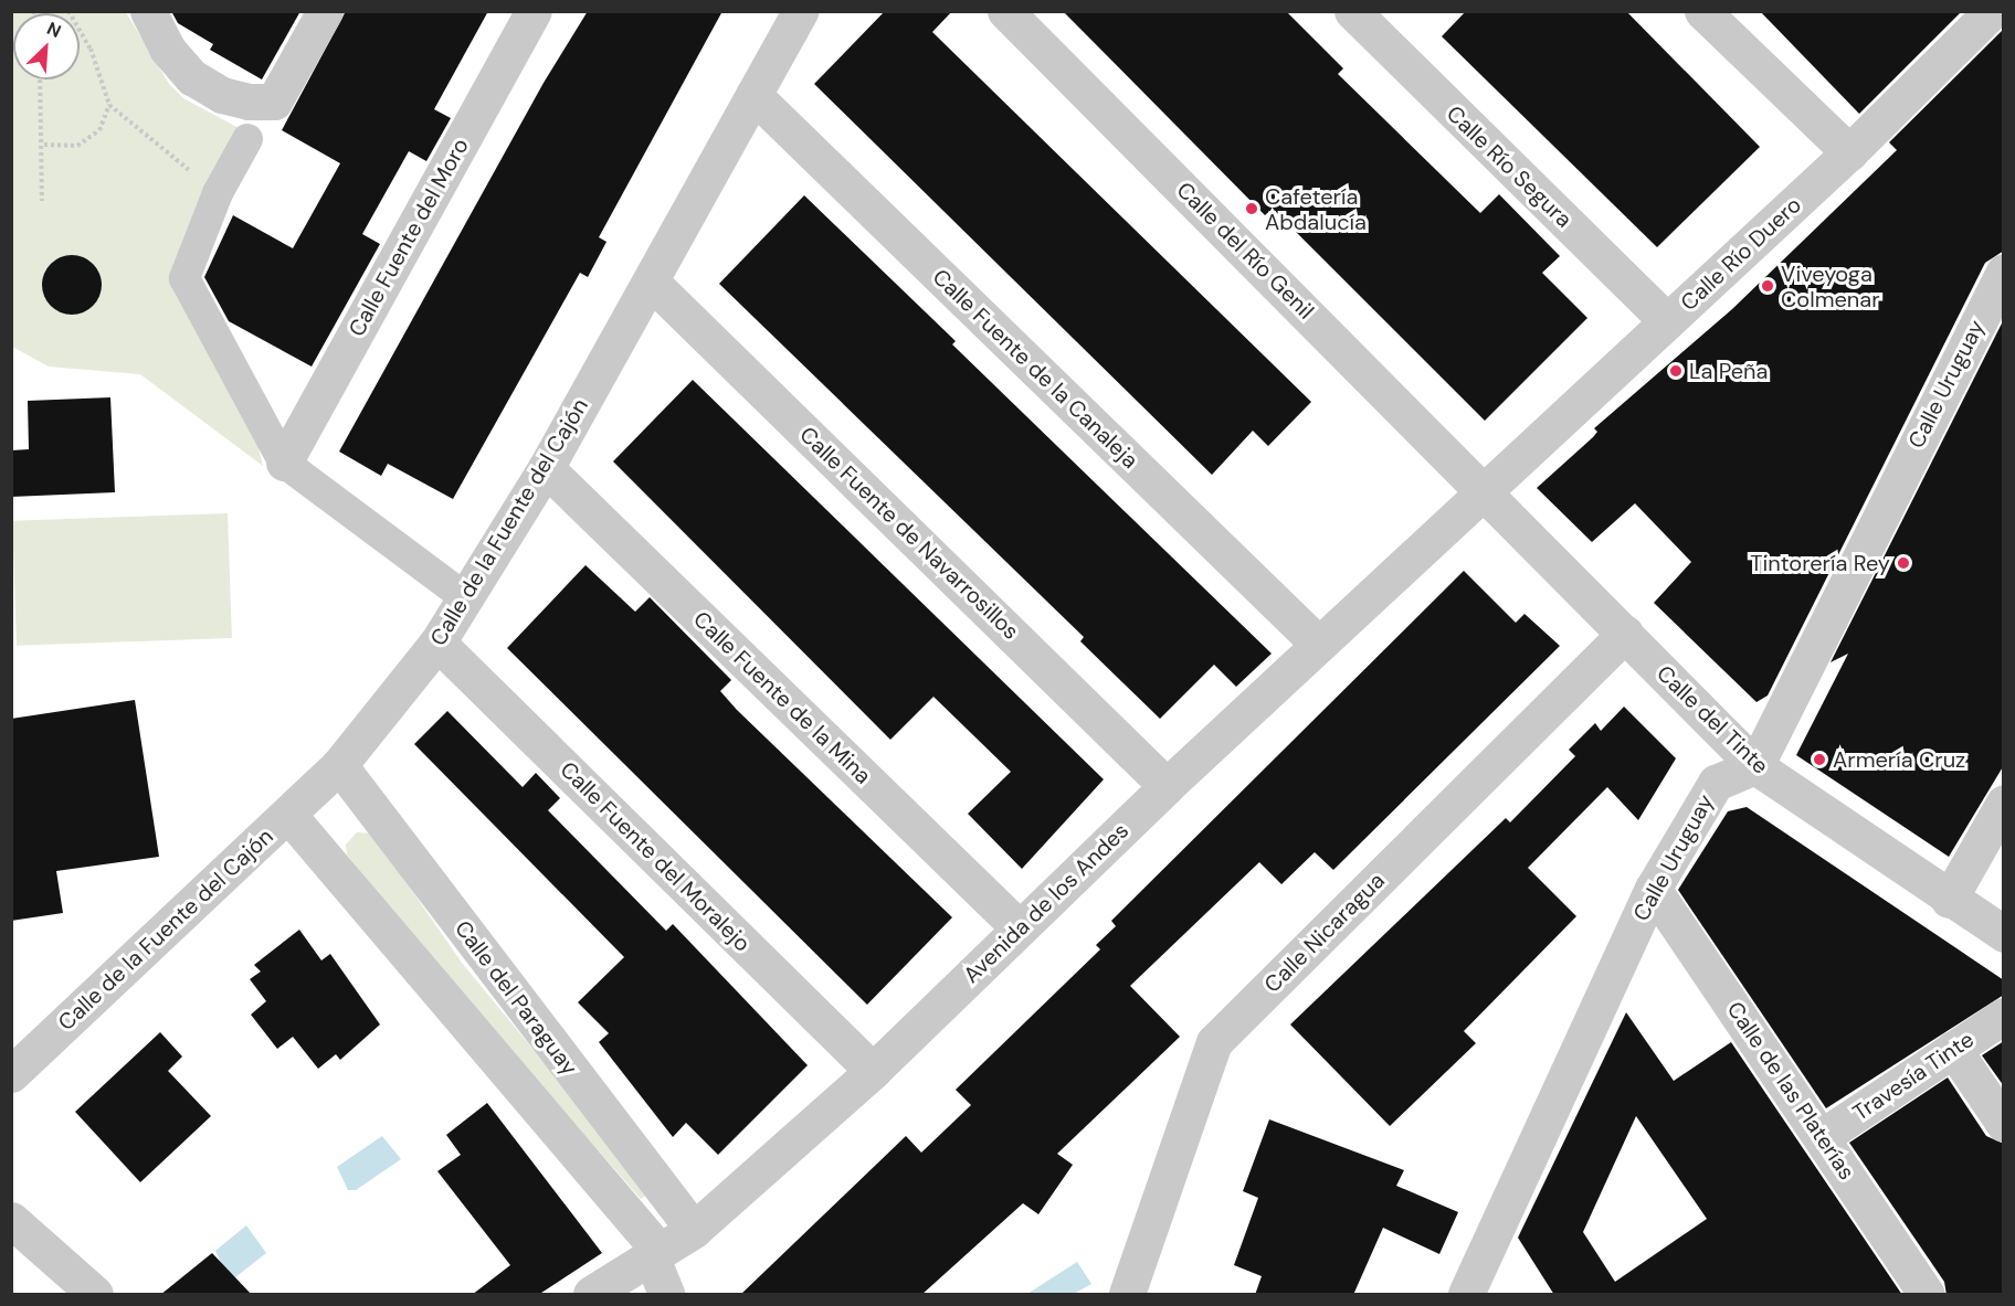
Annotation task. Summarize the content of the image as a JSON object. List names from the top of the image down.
{
  "streets": {
    "street": [
      "Calle Río Segura",
      "Calle Fuente del Moro",
      "Calle del Río Genil",
      "Calle Río Duero",
      "Calle Fuente de la Canaleja",
      "Calle Uruguay",
      "Calle de la Fuente del Cajón",
      "Calle Fuente de Navarrosillos",
      "Calle Fuente de la Mina",
      "Calle del Tinte",
      "Calle Fuente del Moralejo",
      "Avenida de los Andes",
      "Calle Nicaragua",
      "Calle del Paraguay",
      "Travesía Tinte",
      "Calle de las Platerías"
    ]
  },
  "crossings": [
    ["Calle Río Segura", "Calle Río Duero"],
    ["Calle del Río Genil", "Calle Río Duero"],
    ["Calle del Río Genil", "Calle del Tinte"],
    ["Calle del Río Genil", "Avenida de los Andes"],
    ["Calle Río Duero", "Calle del Tinte"],
    ["Calle Río Duero", "Avenida de los Andes"],
    ["Calle Fuente de la Canaleja", "Calle de la Fuente del Cajón"],
    ["Calle Fuente de la Canaleja", "Avenida de los Andes"],
    ["Calle Uruguay", "Calle del Tinte"],
    ["Calle Uruguay", "Calle de las Platerías"],
    ["Calle de la Fuente del Cajón", "Calle Fuente de Navarrosillos"],
    ["Calle de la Fuente del Cajón", "Calle Fuente de la Mina"],
    ["Calle de la Fuente del Cajón", "Calle Fuente del Moralejo"],
    ["Calle de la Fuente del Cajón", "Calle del Paraguay"],
    ["Calle Fuente de Navarrosillos", "Avenida de los Andes"],
    ["Calle Fuente de la Mina", "Avenida de los Andes"],
    ["Calle del Tinte", "Avenida de los Andes"],
    ["Calle del Tinte", "Calle Nicaragua"],
    ["Calle Fuente del Moralejo", "Avenida de los Andes"],
    ["Avenida de los Andes", "Calle del Paraguay"],
    ["Travesía Tinte", "Calle de las Platerías"]
  ],
  "places": [
    "Cafetería Abdalucía",
    "Viveyoga Colmenar",
    "La Peña",
    "Tintorería Rey",
    "Armería Cruz"
  ],
  "north": "top right"
}
